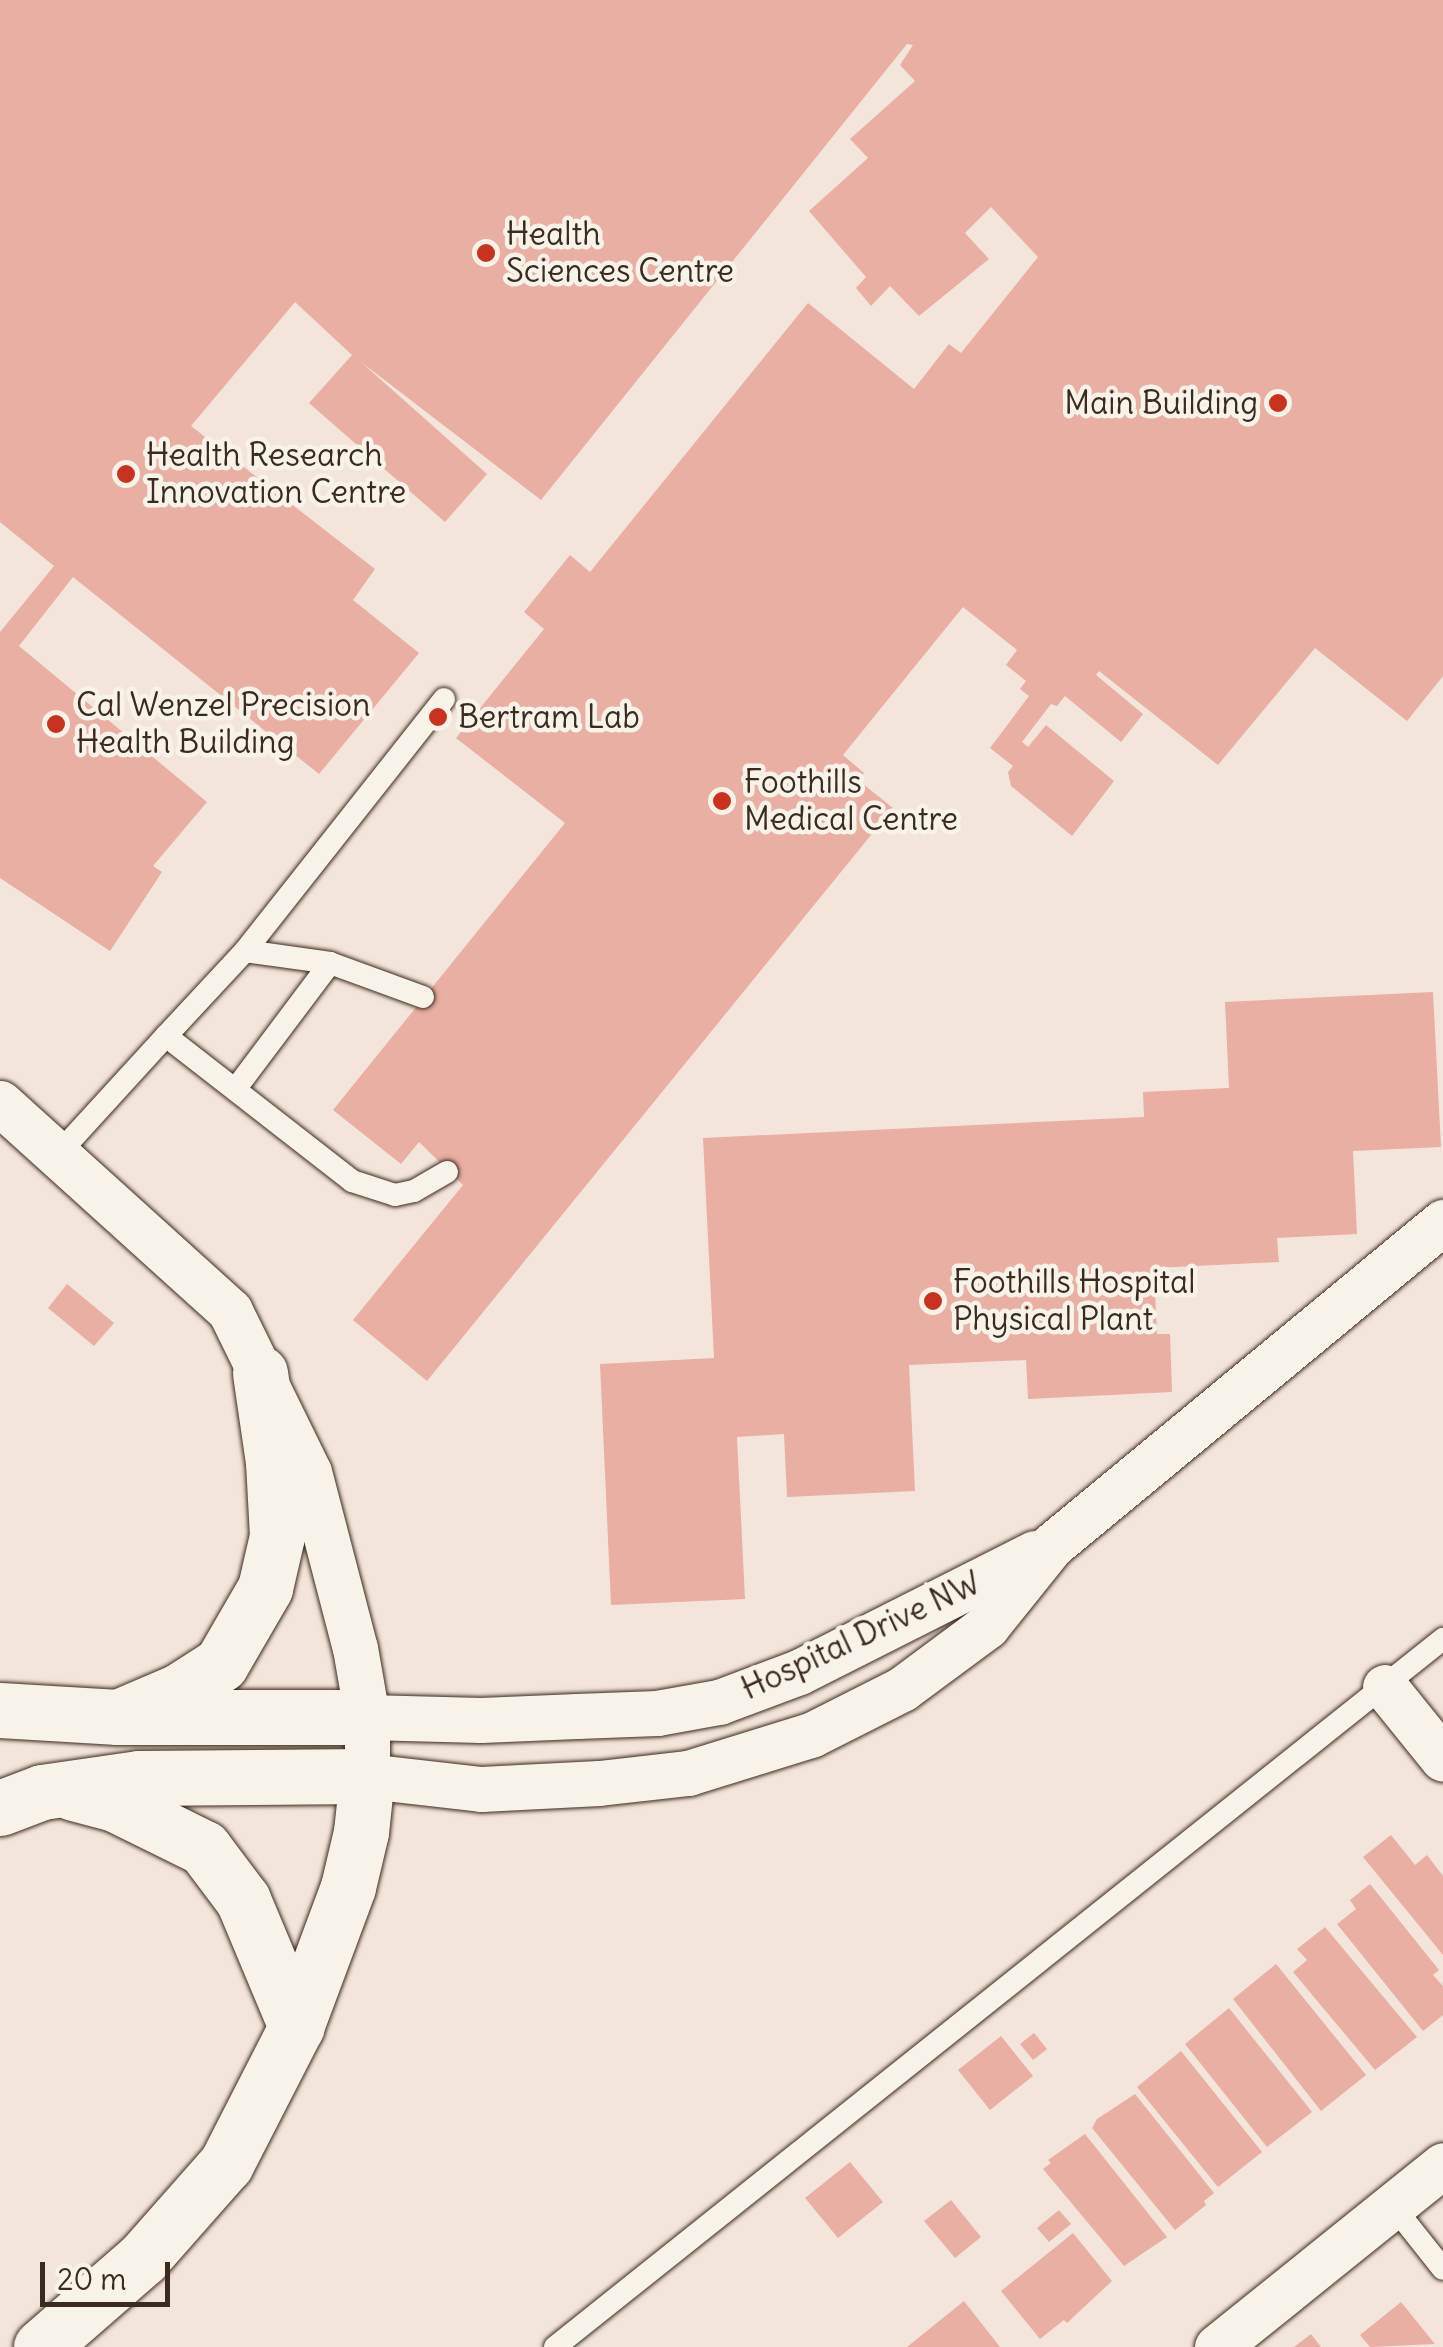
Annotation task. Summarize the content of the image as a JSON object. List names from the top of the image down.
{
  "streets": {
    "street": ["Hospital Drive NW"]
  },
  "places": [
    "Health Sciences Centre",
    "Main Building",
    "Health Research Innovation Centre",
    "Bertram Lab",
    "Cal Wenzel Precision Health Building",
    "Foothills Medical Centre",
    "Foothills Hospital Physical Plant"
  ],
  "scale_bar": "20 m"
}
